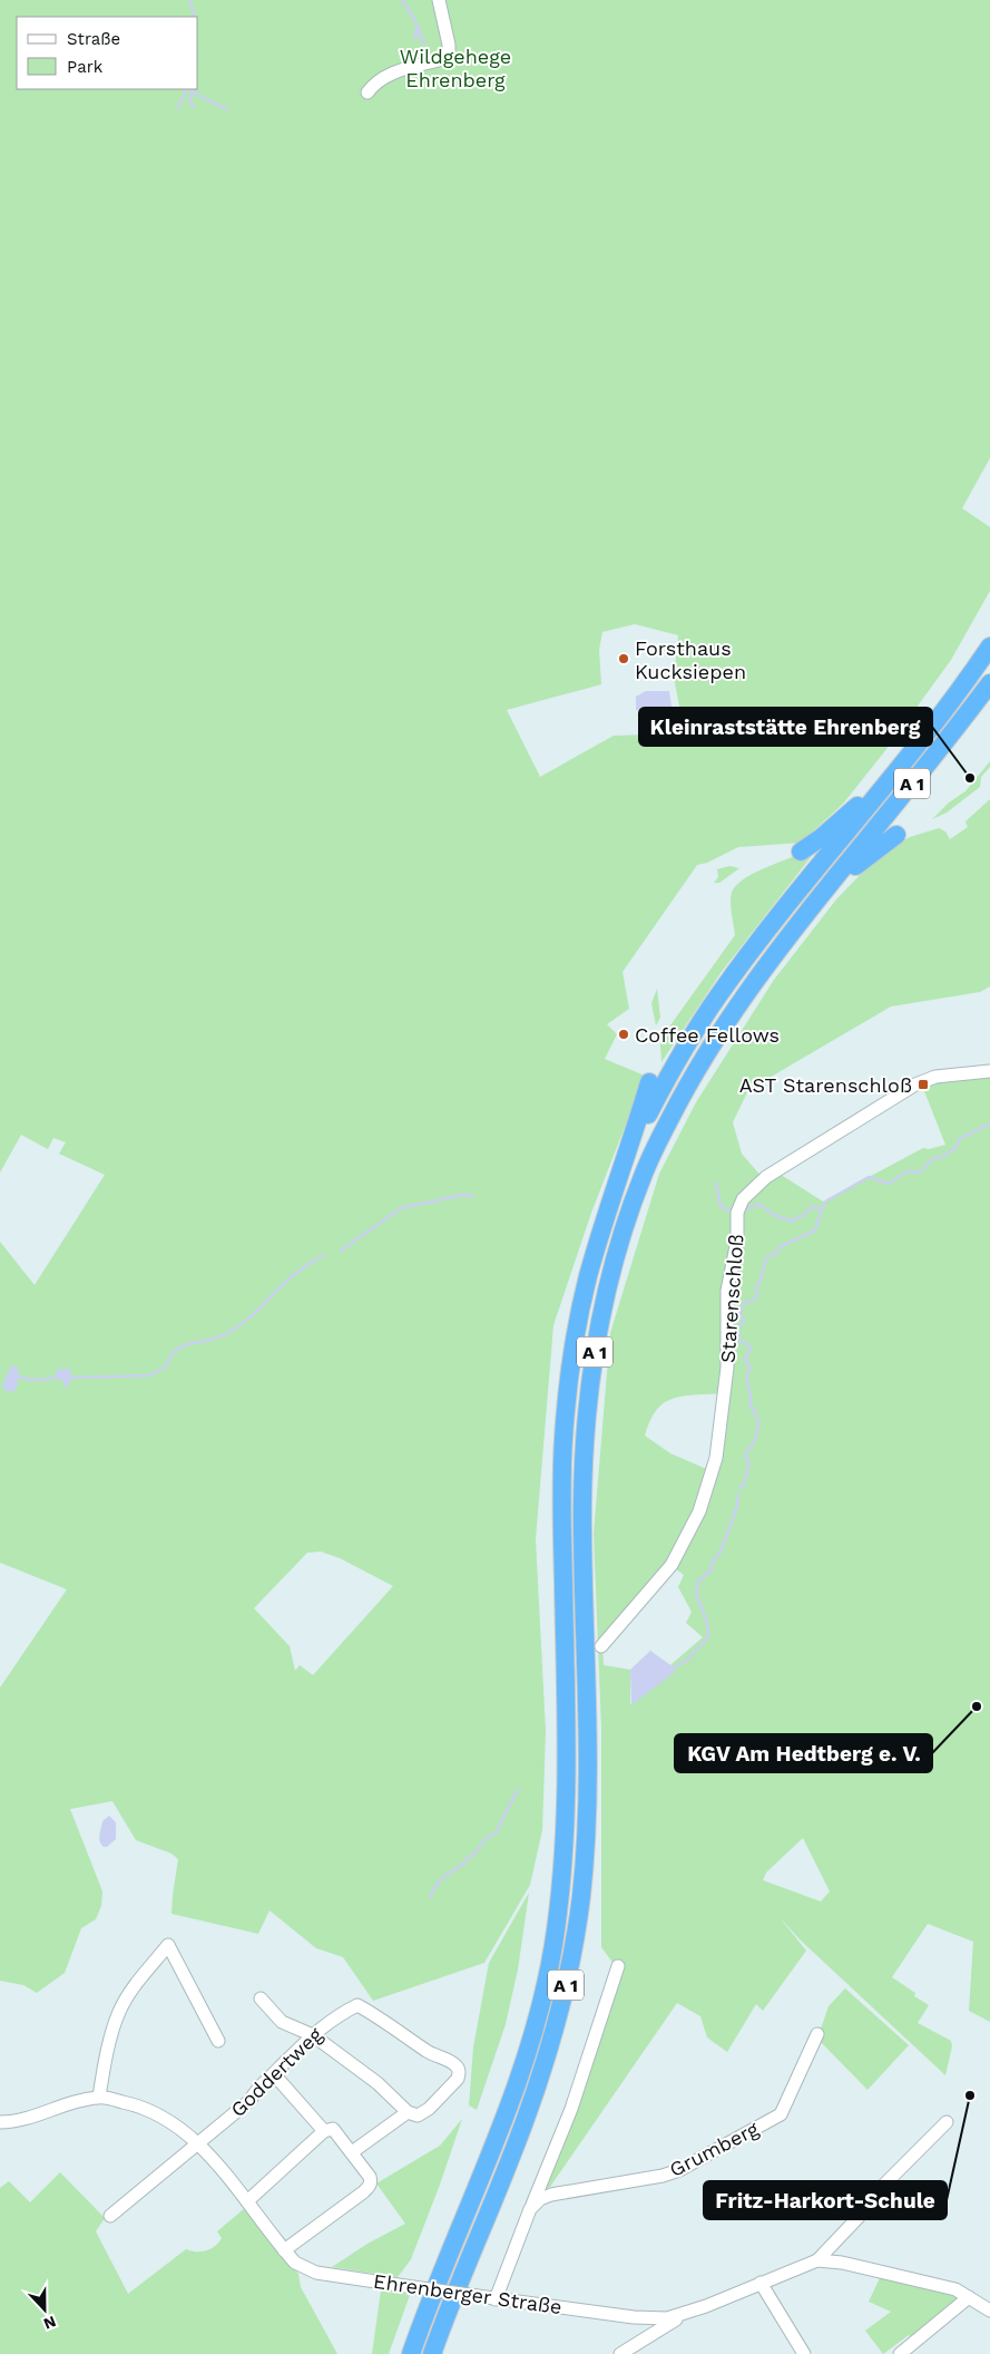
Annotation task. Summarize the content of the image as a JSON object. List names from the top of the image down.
{
  "streets": {
    "highway": ["A 1"],
    "street": [
      "Starenschloß",
      "Goddertweg",
      "Grumberg",
      "Ehrenberger Straße"
    ]
  },
  "crossings": [
    ["A 1", "Starenschloß"],
    ["Goddertweg", "Ehrenberger Straße"]
  ],
  "parks": ["Wildgehege Ehrenberg"],
  "places": {
    "other": [
      "Forsthaus Kucksiepen",
      "Kleinraststätte Ehrenberg",
      "Coffee Fellows",
      "KGV Am Hedtberg e. V.",
      "Fritz-Harkort-Schule"
    ],
    "transit": ["AST Starenschloß"]
  },
  "legend": ["Straße", "Park"],
  "north": "bottom"
}
